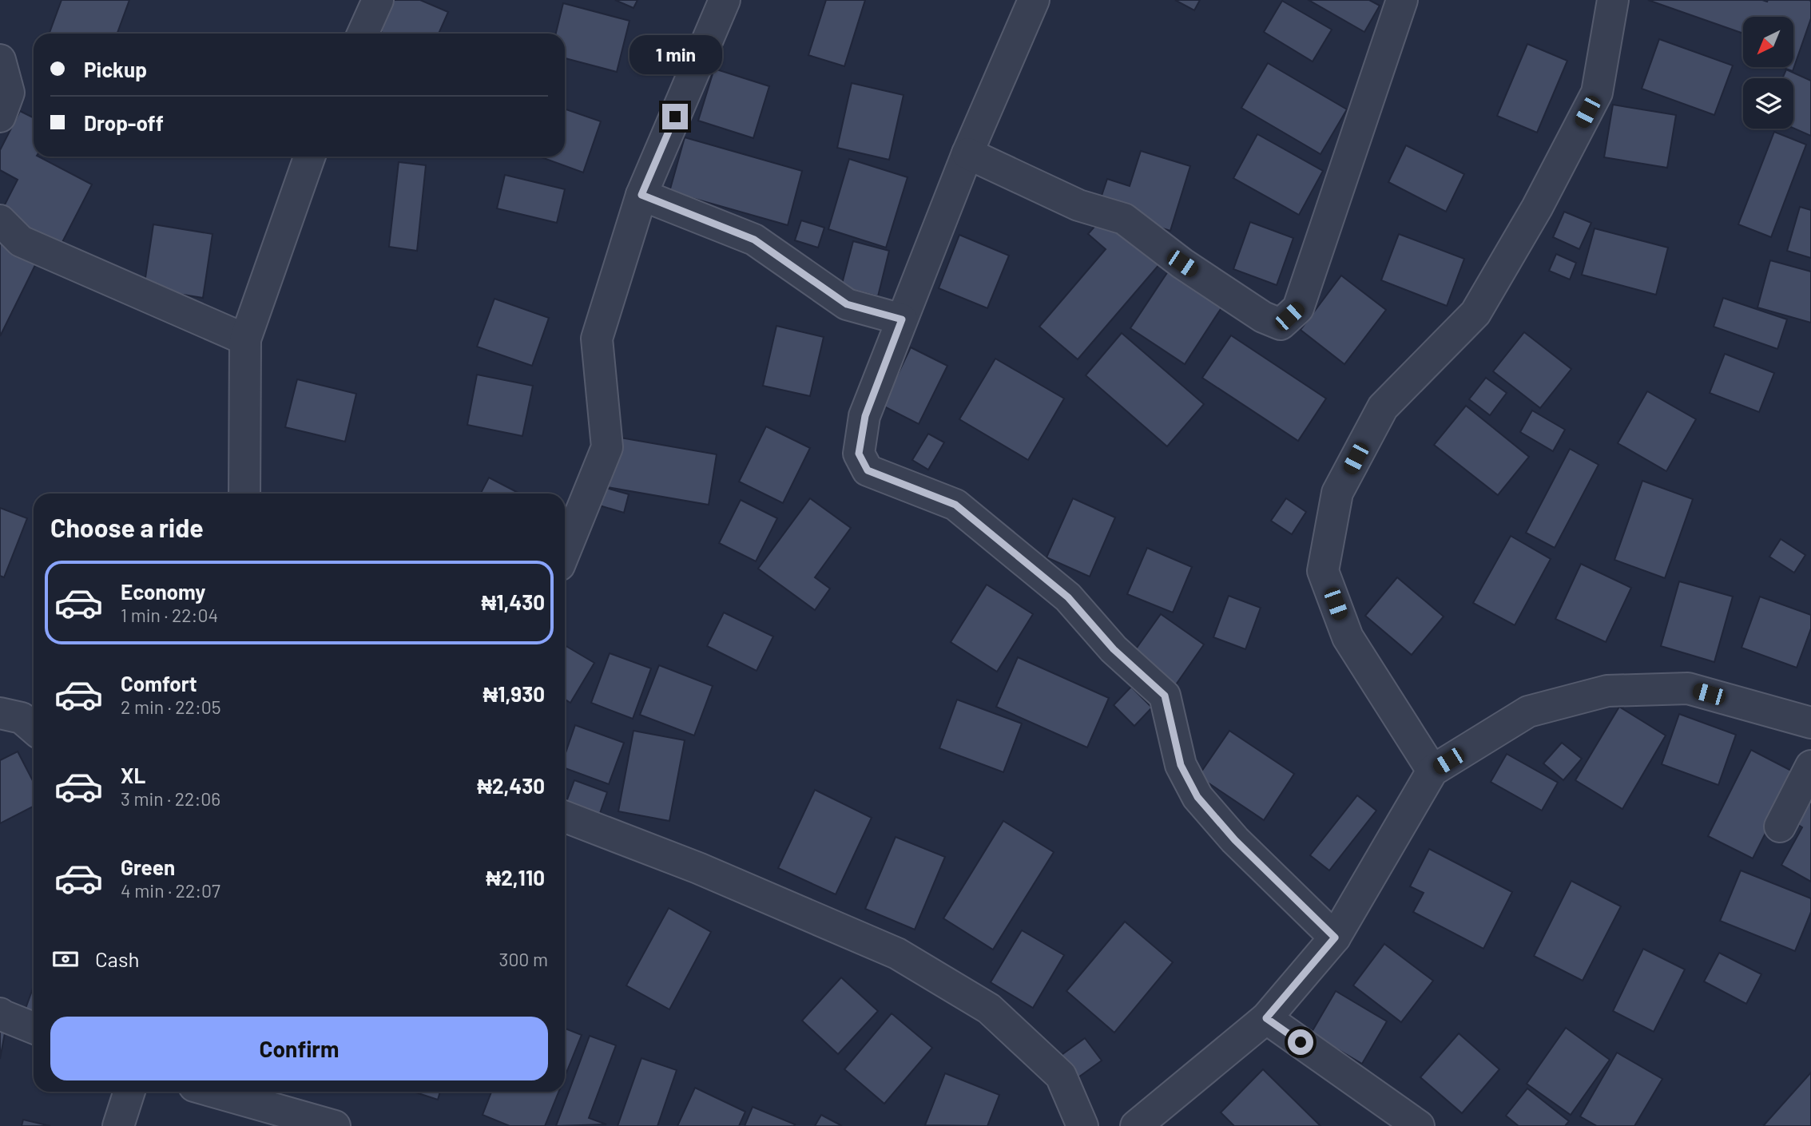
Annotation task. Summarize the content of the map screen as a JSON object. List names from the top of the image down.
{
  "north": "bottom left",
  "page": {
    "banner": ["Pickup", "Drop-off"],
    "bubble": "1 min",
    "heading": "Choose a ride",
    "list": [
      {
        "name": "Economy",
        "note": "1 min · 22:04",
        "value": "₦1,430"
      },
      {
        "name": "Comfort",
        "note": "2 min · 22:05",
        "value": "₦1,930"
      },
      {
        "name": "XL",
        "note": "3 min · 22:06",
        "value": "₦2,430"
      },
      {
        "name": "Green",
        "note": "4 min · 22:07",
        "value": "₦2,110"
      }
    ],
    "pay": ["Cash", "300 m"],
    "buttons": "Confirm"
  }
}
